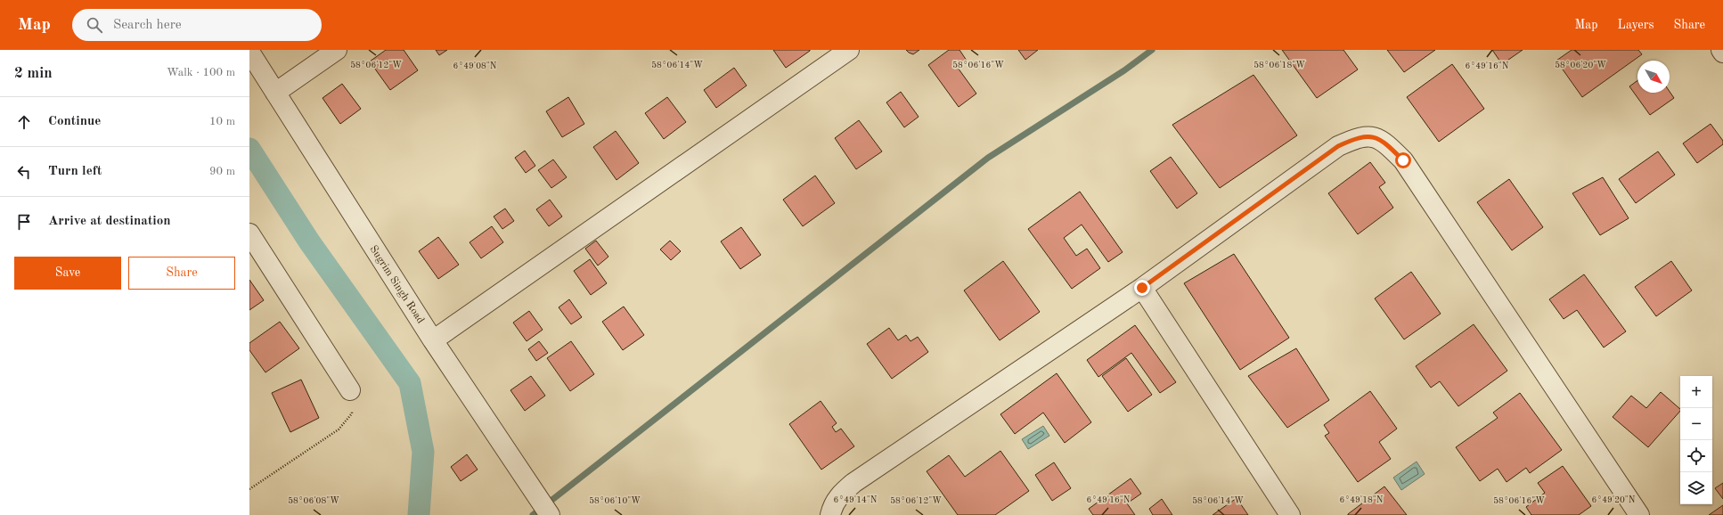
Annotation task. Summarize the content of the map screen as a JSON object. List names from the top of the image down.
{
  "streets": {
    "street": ["Sugrim Singh Road"]
  },
  "north": "bottom right",
  "page": {
    "header": "Map",
    "search": "Search here",
    "nav": ["Map", "Layers", "Share"],
    "heading": ["2 min", "Walk · 100 m"],
    "list": [
      ["Continue", "10 m"],
      ["Turn left", "90 m"],
      "Arrive at destination"
    ],
    "buttons": ["Save", "Share"],
    "map_buttons": ["+", "−"]
  },
  "coordinates": [
    "58°06'12\"W",
    "58°06'14\"W",
    "58°06'16\"W",
    "58°06'18\"W",
    "58°06'20\"W",
    "6°49'08\"N",
    "6°49'16\"N",
    "6°49'14\"N",
    "6°49'18\"N",
    "6°49'20\"N",
    "58°06'08\"W",
    "58°06'10\"W"
  ]
}
